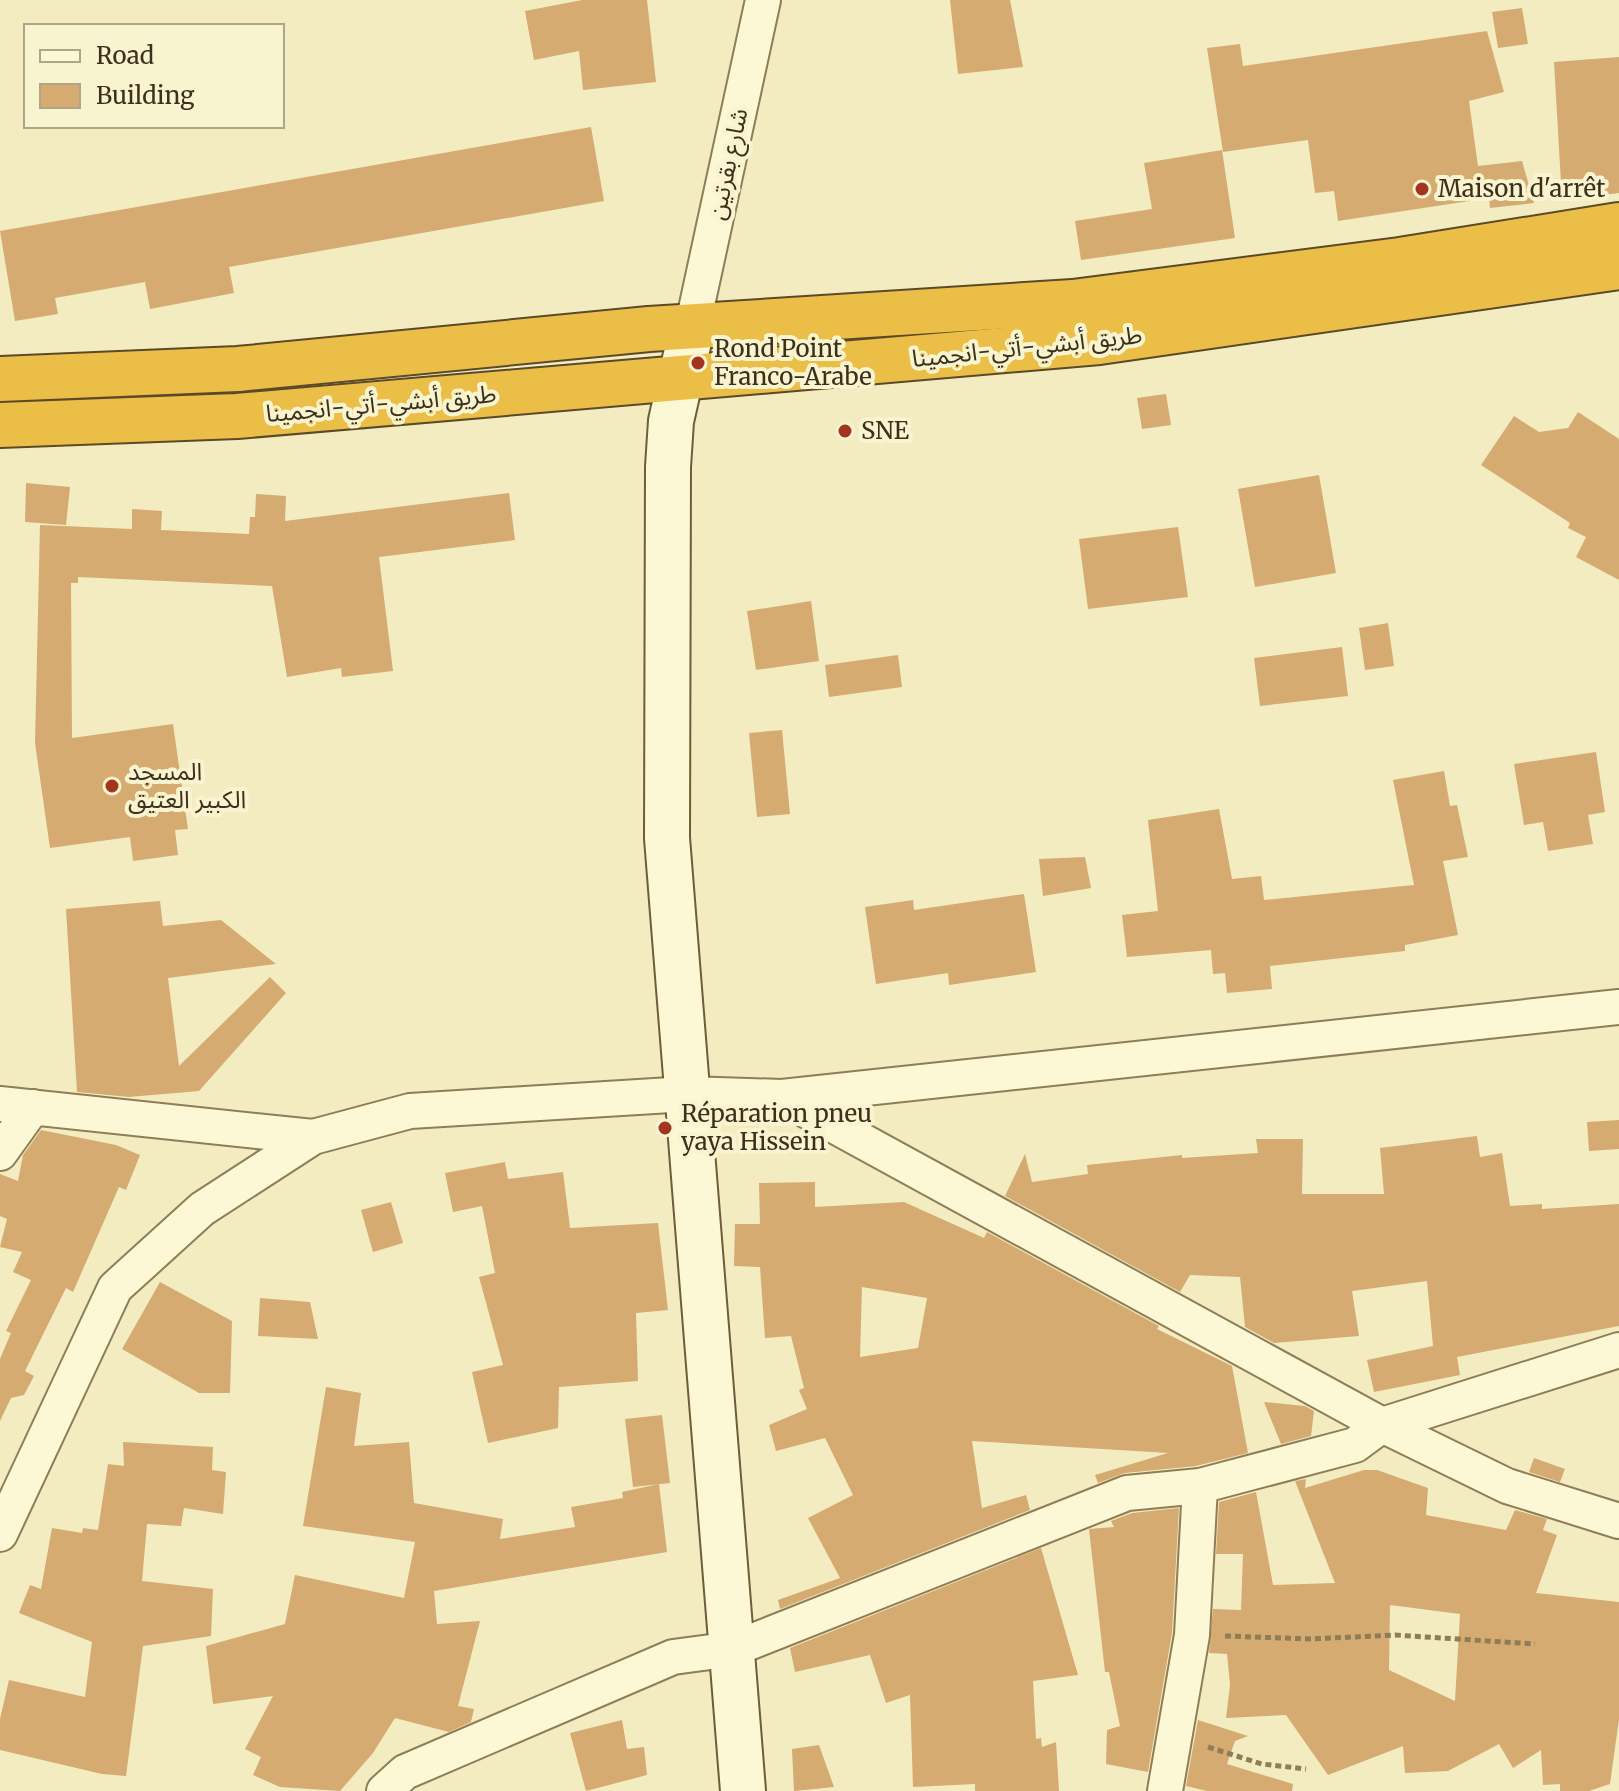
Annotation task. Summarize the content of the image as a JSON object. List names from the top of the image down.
{
  "streets": {
    "highway": ["طريق أبشي-أتي-انجمينا"],
    "street": ["شارع بقرتين"]
  },
  "places": [
    "Maison d'arrêt",
    "Rond Point Franco-Arabe",
    "SNE",
    "المسجد الكبير العتيق",
    "Réparation pneu yaya Hissein"
  ],
  "legend": ["Road", "Building"]
}
